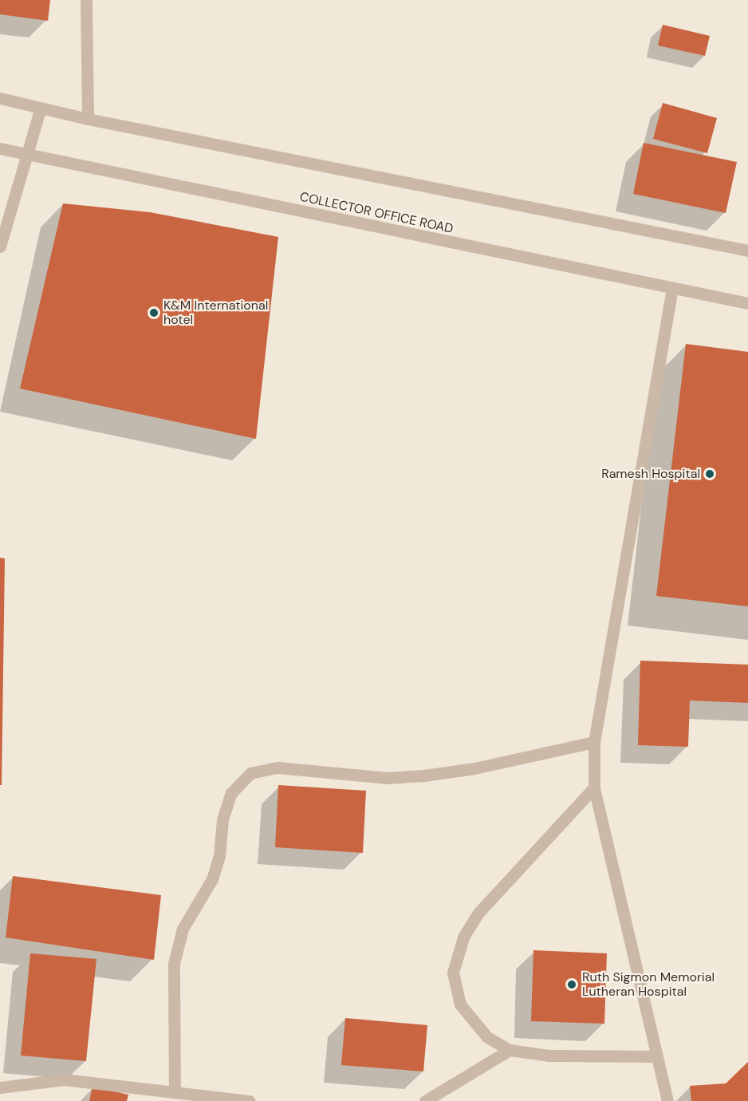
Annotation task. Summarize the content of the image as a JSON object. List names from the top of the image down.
{
  "streets": {
    "street": ["COLLECTOR OFFICE ROAD"]
  },
  "places": ["K&M International hotel", "Ramesh Hospital", "Ruth Sigmon Memorial Lutheran Hospital"]
}
